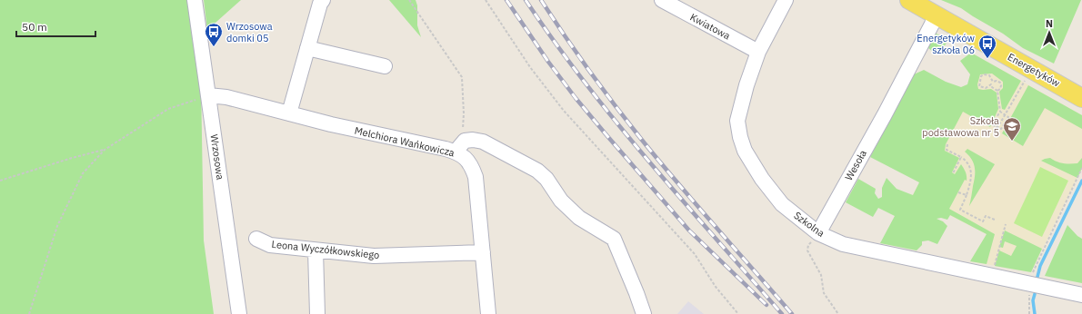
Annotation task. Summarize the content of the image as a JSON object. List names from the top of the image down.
{
  "streets": {
    "main road": ["Energetyków"],
    "street": [
      "Kwiatowa",
      "Melchiora Wańkowicza",
      "Wrzosowa",
      "Wesoła",
      "Szkolna",
      "Leona Wyczółkowskiego"
    ]
  },
  "crossings": [
    ["Kwiatowa", "Szkolna"],
    ["Energetyków", "Wesoła"],
    ["Melchiora Wańkowicza", "Wrzosowa"],
    ["Melchiora Wańkowicza", "Leona Wyczółkowskiego"],
    ["Wesoła", "Szkolna"]
  ],
  "places": {
    "bus stop": ["Wrzosowa domki 05", "Energetyków szkoła 06"],
    "school or university": ["Szkoła podstawowa nr 5"]
  },
  "scale_bar": "50 m",
  "north": "top"
}
